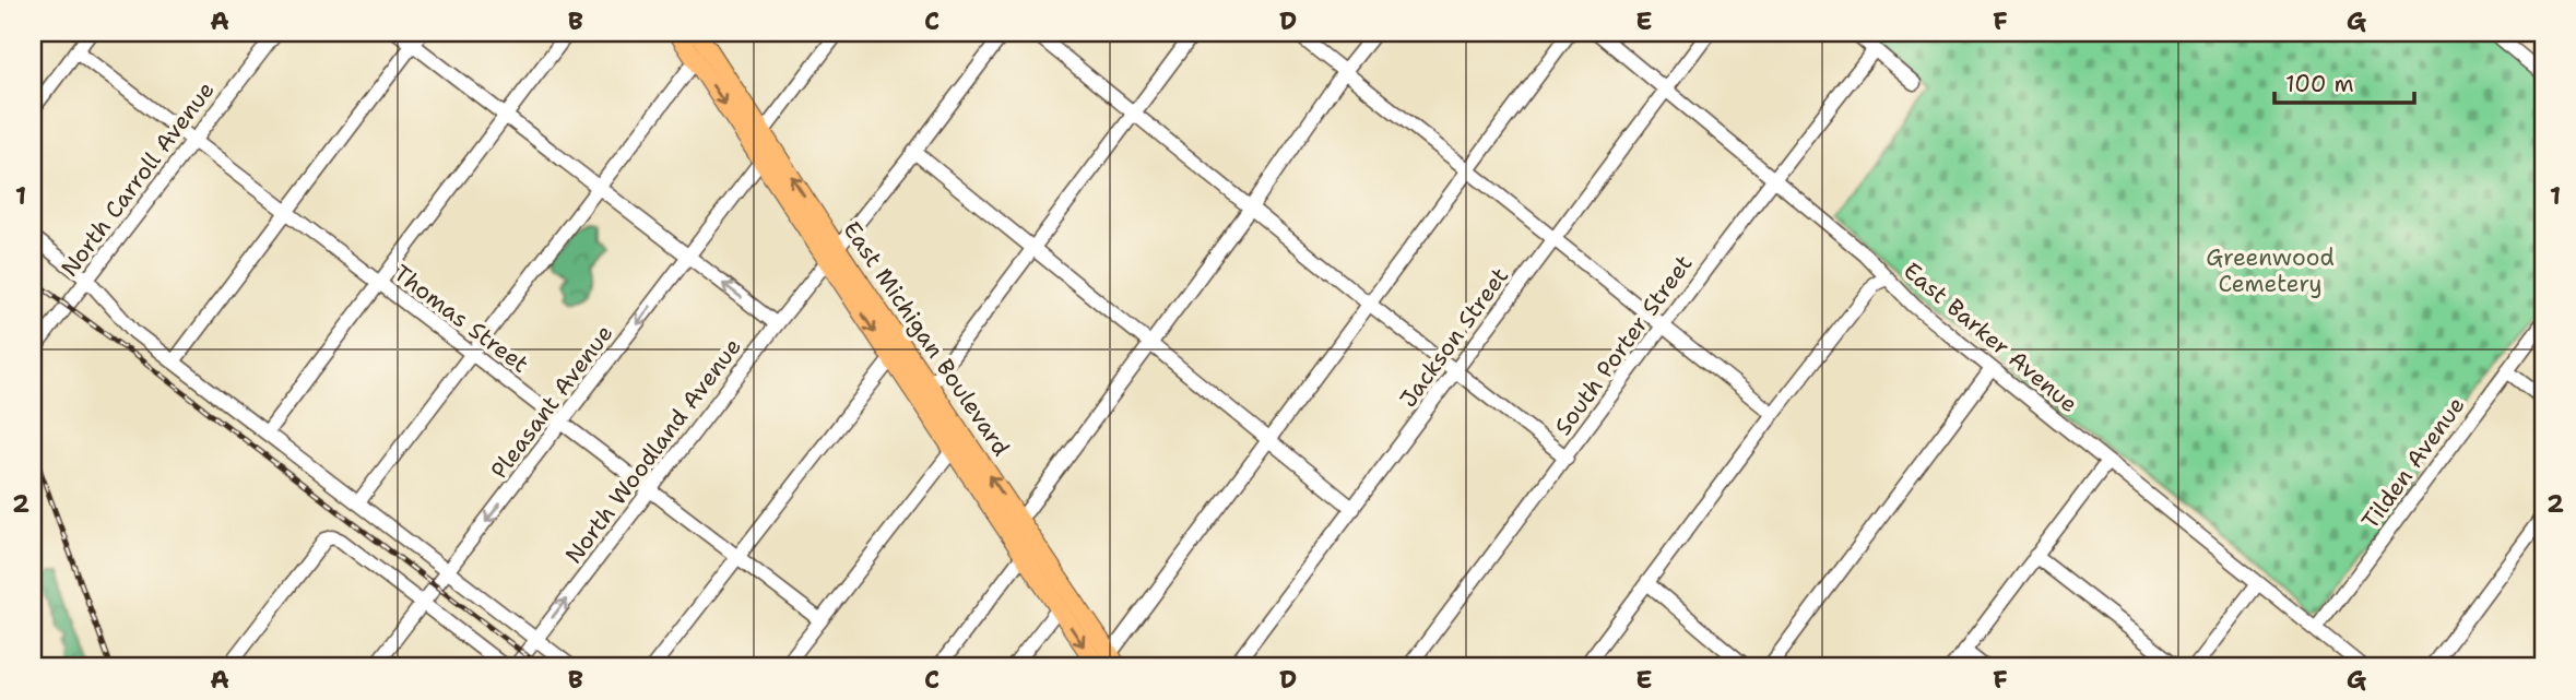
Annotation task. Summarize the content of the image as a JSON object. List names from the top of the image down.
{
  "streets": {
    "main road": ["East Michigan Boulevard"],
    "street": [
      "North Carroll Avenue",
      "Thomas Street",
      "Jackson Street",
      "East Barker Avenue",
      "South Porter Street",
      "Pleasant Avenue",
      "North Woodland Avenue",
      "Tilden Avenue"
    ]
  },
  "crossings": [
    ["North Carroll Avenue", "Thomas Street"],
    ["Thomas Street", "Pleasant Avenue"],
    ["Thomas Street", "North Woodland Avenue"],
    ["Jackson Street", "East Barker Avenue"],
    ["East Barker Avenue", "South Porter Street"],
    ["East Barker Avenue", "Tilden Avenue"],
    ["East Michigan Boulevard", "Pleasant Avenue"],
    ["East Michigan Boulevard", "North Woodland Avenue"]
  ],
  "parks": ["Greenwood Cemetery"],
  "scale_bar": "100 m",
  "grid": {
    "columns": [
      "A",
      "B",
      "C",
      "D",
      "E",
      "F",
      "G"
    ],
    "rows": ["1", "2"]
  }
}
